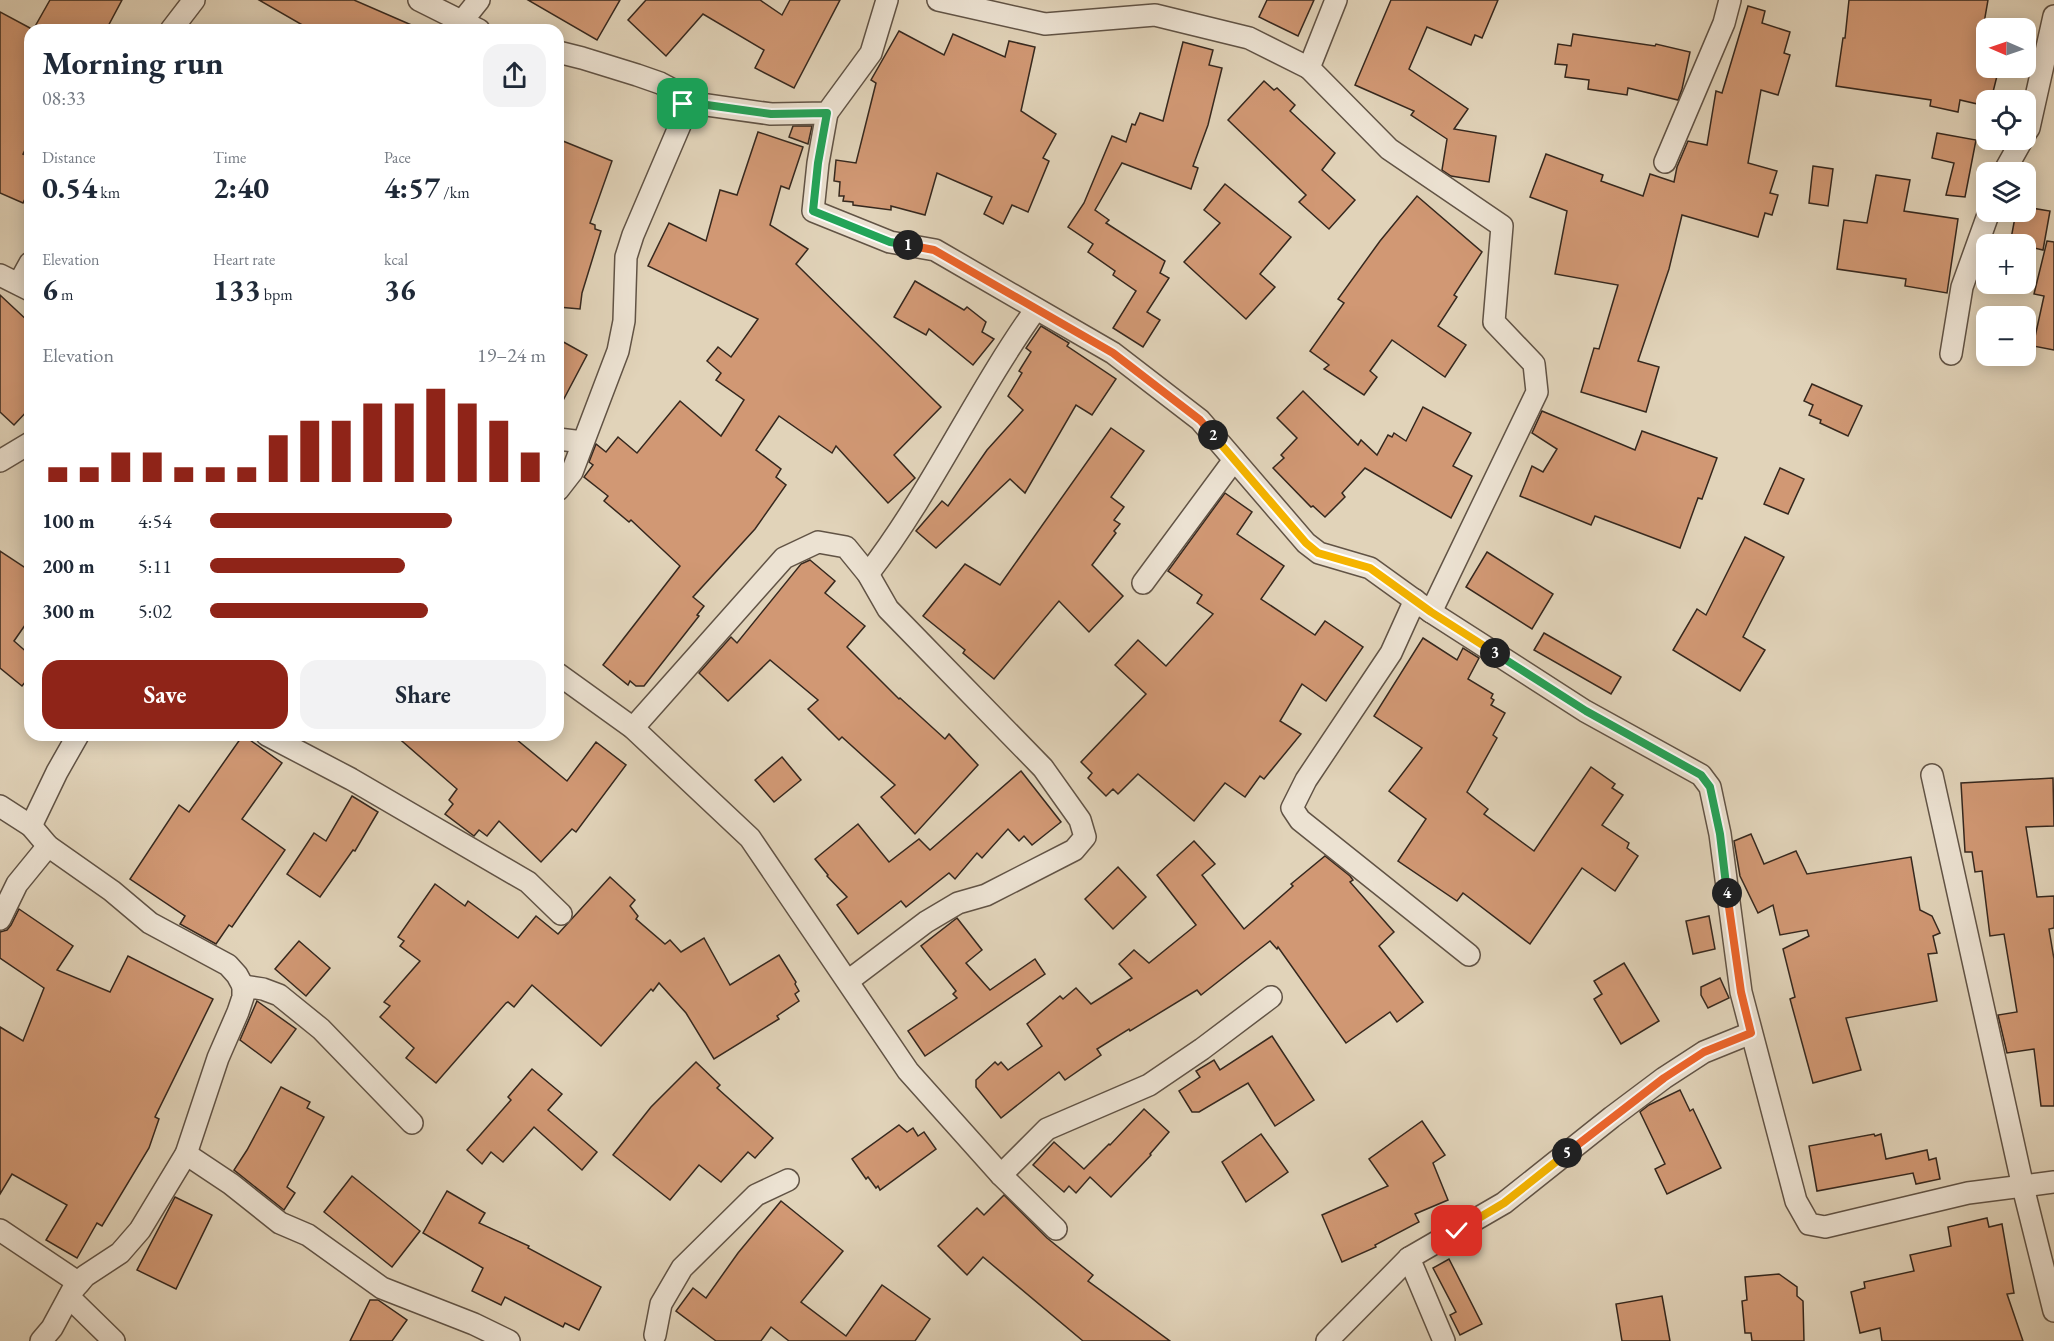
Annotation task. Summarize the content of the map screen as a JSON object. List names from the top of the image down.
{
  "north": "left",
  "page": {
    "map_buttons": ["+", "−"],
    "heading": ["Morning run", "08:33"],
    "stats": [
      ["Distance", "0.54 km"],
      ["Time", "2:40"],
      ["Pace", "4:57 /km"],
      ["Elevation", "6 m"],
      ["Heart rate", "133 bpm"],
      ["kcal", "36"]
    ],
    "pins": [
      "1",
      "2",
      "3",
      "4",
      "5"
    ],
    "chart": ["Elevation", "19–24 m"],
    "list": [
      {
        "name": "100 m",
        "note": "4:54"
      },
      {
        "name": "200 m",
        "note": "5:11"
      },
      {
        "name": "300 m",
        "note": "5:02"
      }
    ],
    "buttons": ["Save", "Share"]
  }
}
